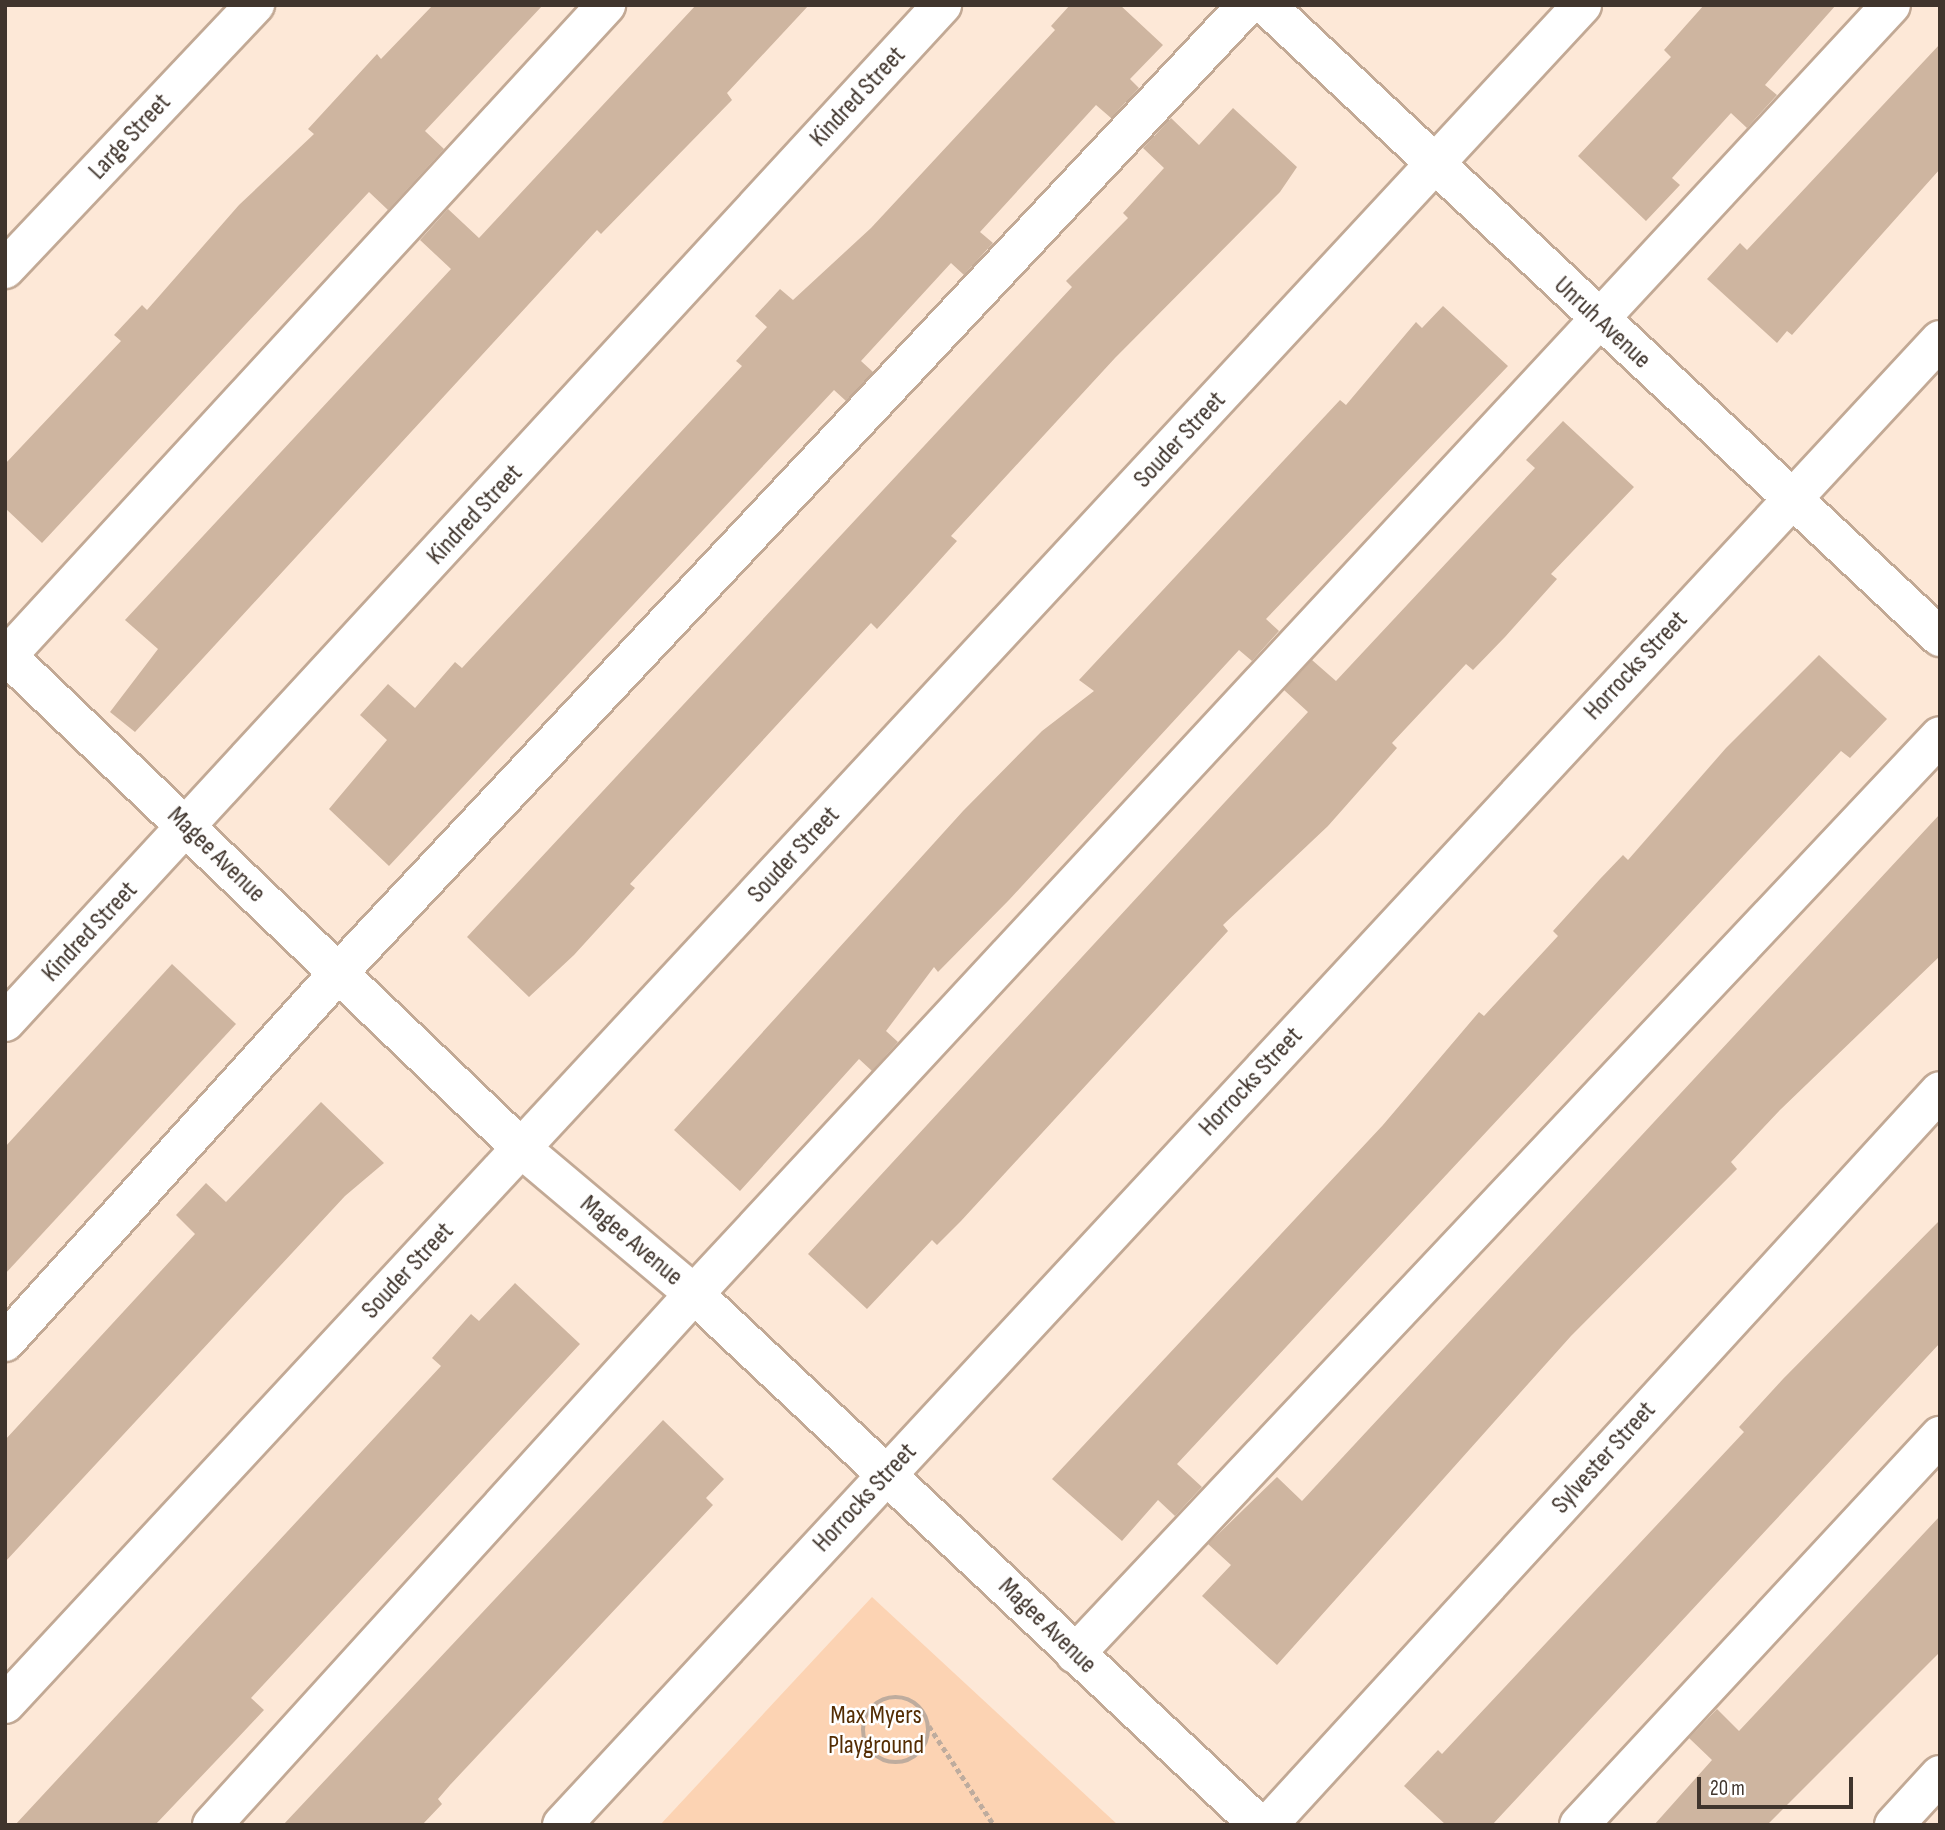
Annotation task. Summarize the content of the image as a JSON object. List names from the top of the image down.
{
  "streets": {
    "street": [
      "Kindred Street",
      "Large Street",
      "Unruh Avenue",
      "Souder Street",
      "Horrocks Street",
      "Magee Avenue",
      "Sylvester Street"
    ]
  },
  "crossings": [
    ["Kindred Street", "Magee Avenue"],
    ["Unruh Avenue", "Souder Street"],
    ["Unruh Avenue", "Horrocks Street"],
    ["Souder Street", "Magee Avenue"],
    ["Horrocks Street", "Magee Avenue"]
  ],
  "parks": ["Max Myers Playground"],
  "scale_bar": "20 m"
}
